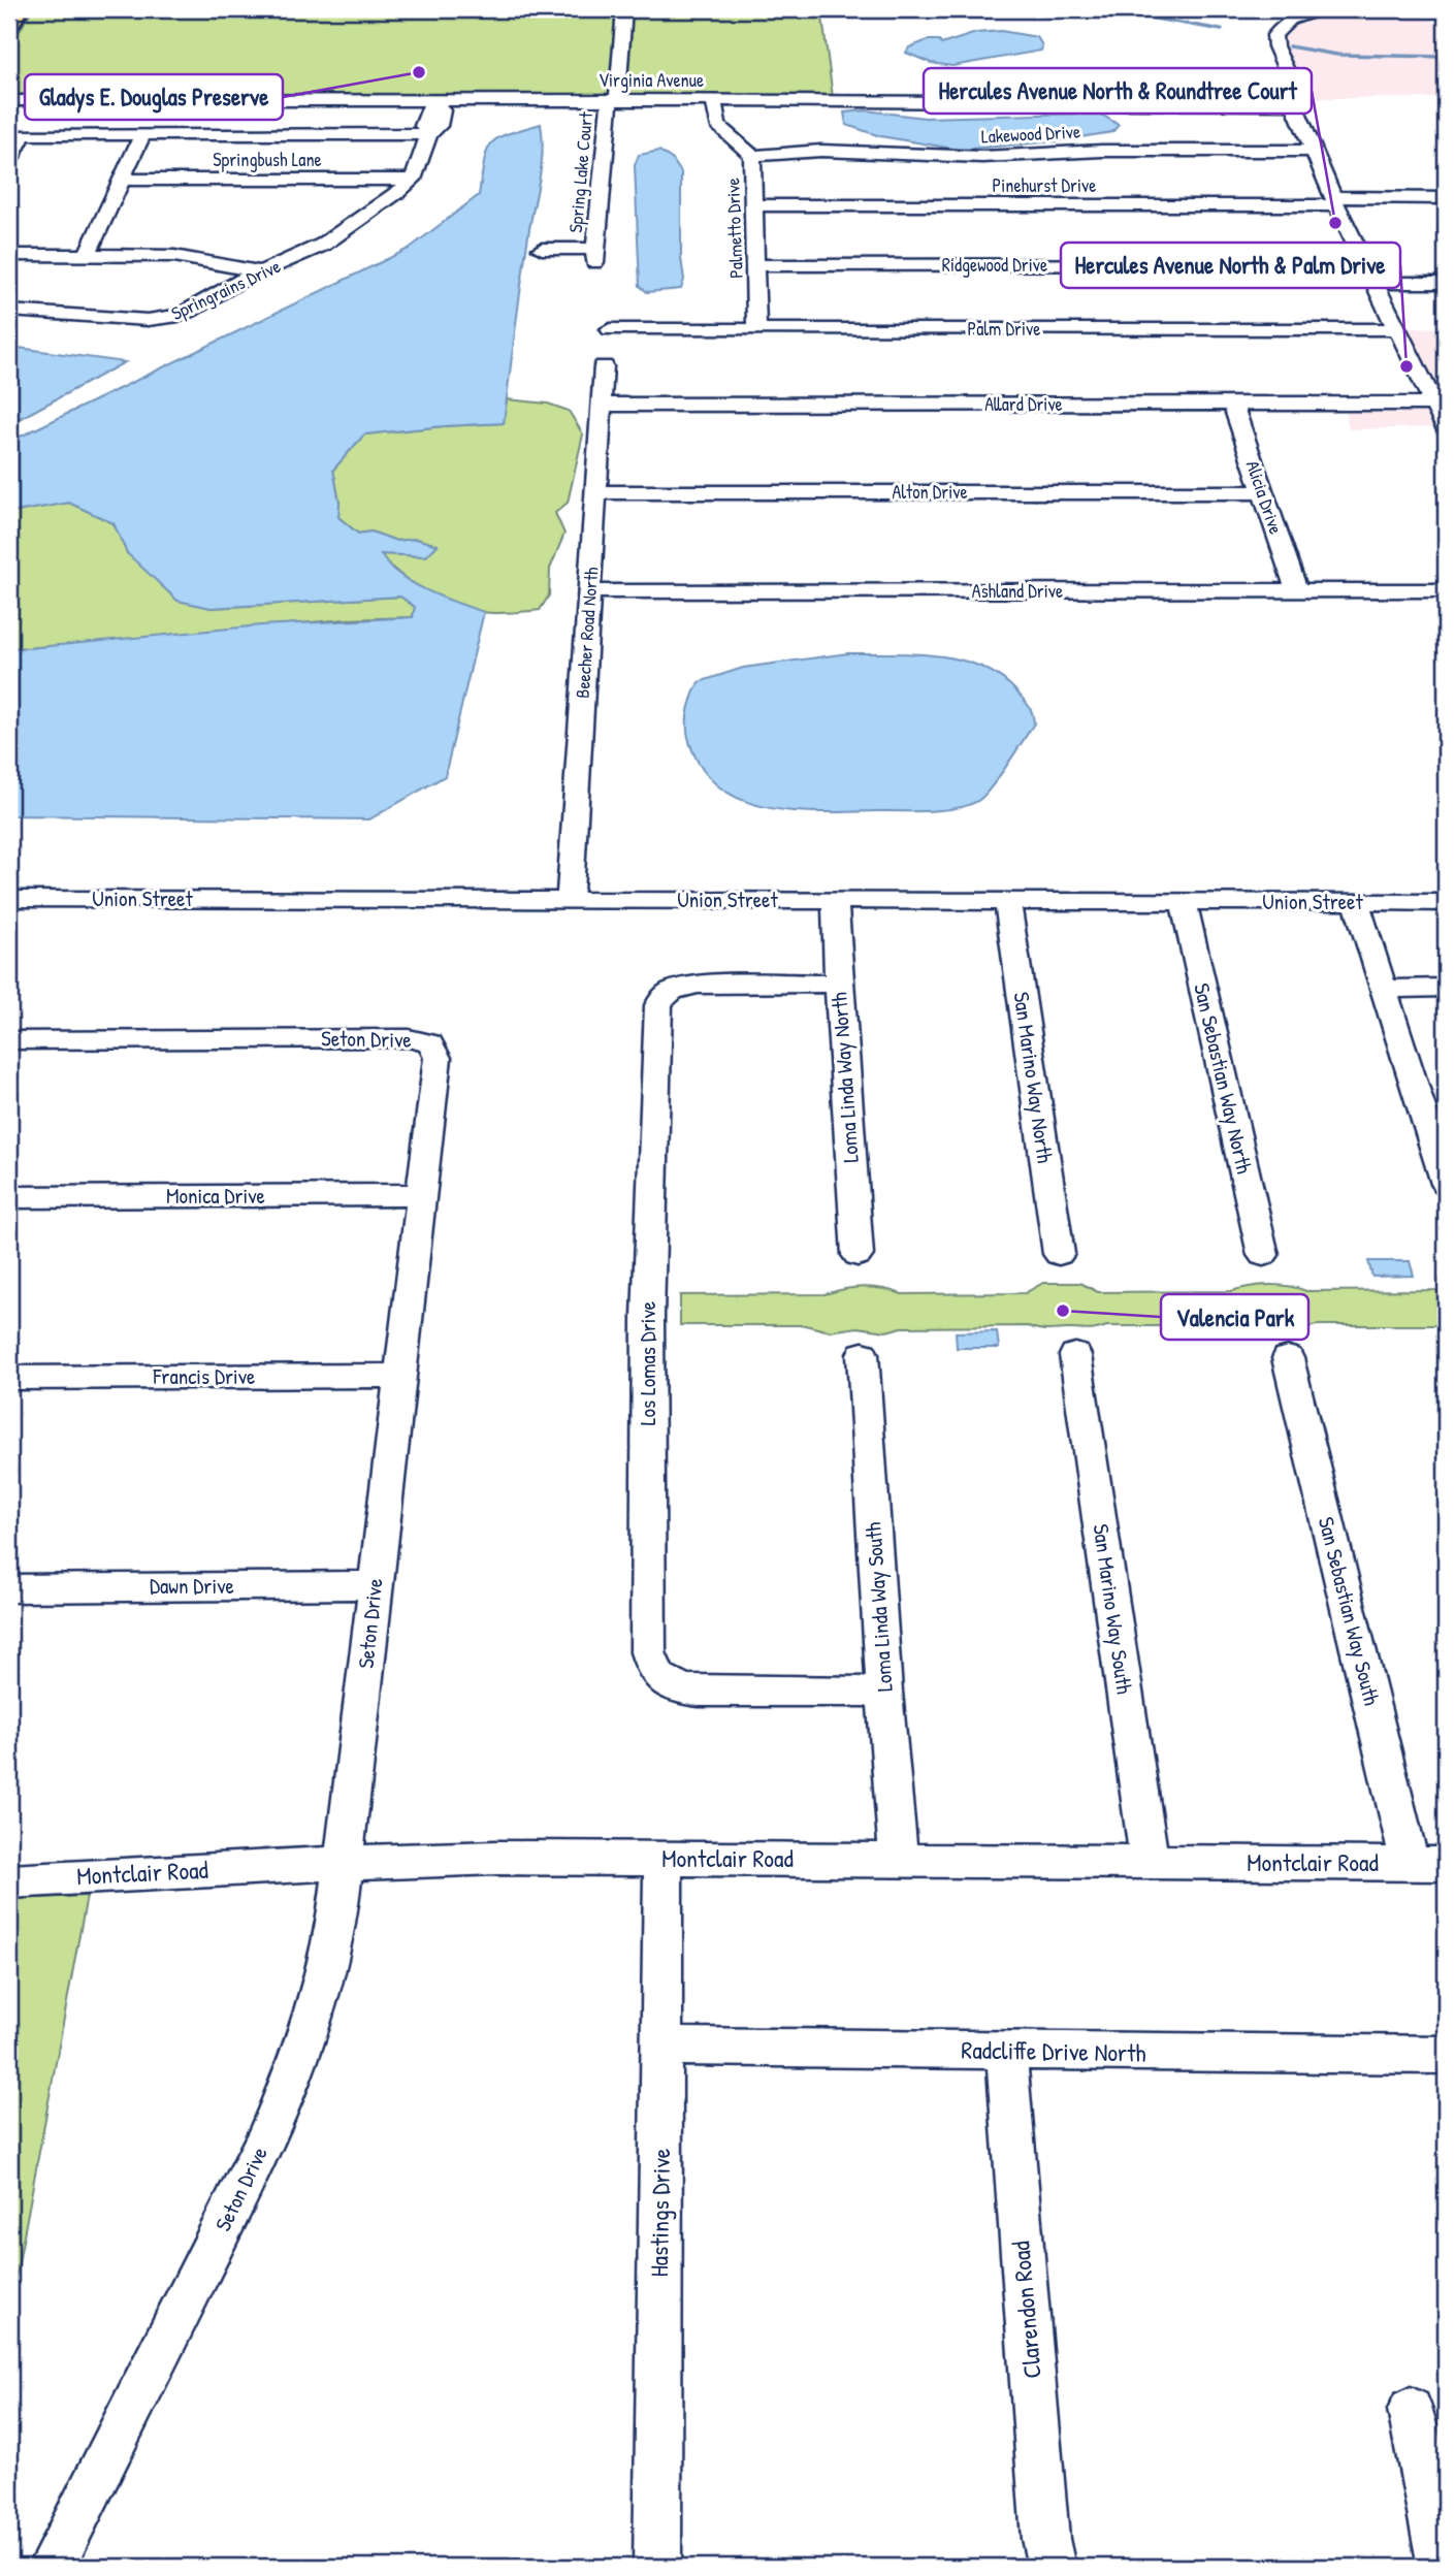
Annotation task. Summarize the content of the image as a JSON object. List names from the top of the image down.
{
  "streets": {
    "street": [
      "Virginia Avenue",
      "Lakewood Drive",
      "Springbush Lane",
      "Spring Lake Court",
      "Pinehurst Drive",
      "Palmetto Drive",
      "Ridgewood Drive",
      "Springrains Drive",
      "Palm Drive",
      "Allard Drive",
      "Alton Drive",
      "Alicia Drive",
      "Ashland Drive",
      "Beecher Road North",
      "Union Street",
      "Seton Drive",
      "Loma Linda Way North",
      "San Marino Way North",
      "San Sebastian Way North",
      "Monica Drive",
      "Los Lomas Drive",
      "Francis Drive",
      "Dawn Drive",
      "Loma Linda Way South",
      "San Marino Way South",
      "San Sebastian Way South",
      "Montclair Road",
      "Radcliffe Drive North",
      "Hastings Drive",
      "Clarendon Road"
    ]
  },
  "crossings": [
    ["Virginia Avenue", "Spring Lake Court"],
    ["Virginia Avenue", "Palmetto Drive"],
    ["Lakewood Drive", "Palmetto Drive"],
    ["Springbush Lane", "Springrains Drive"],
    ["Pinehurst Drive", "Palmetto Drive"],
    ["Palmetto Drive", "Ridgewood Drive"],
    ["Palmetto Drive", "Palm Drive"],
    ["Allard Drive", "Alicia Drive"],
    ["Allard Drive", "Beecher Road North"],
    ["Alton Drive", "Alicia Drive"],
    ["Alton Drive", "Beecher Road North"],
    ["Alicia Drive", "Ashland Drive"],
    ["Ashland Drive", "Beecher Road North"],
    ["Beecher Road North", "Union Street"],
    ["Union Street", "Loma Linda Way North"],
    ["Union Street", "San Marino Way North"],
    ["Union Street", "San Sebastian Way North"],
    ["Seton Drive", "Monica Drive"],
    ["Seton Drive", "Francis Drive"],
    ["Seton Drive", "Dawn Drive"],
    ["Seton Drive", "Montclair Road"],
    ["Loma Linda Way North", "Los Lomas Drive"],
    ["Los Lomas Drive", "Loma Linda Way South"],
    ["Loma Linda Way South", "Montclair Road"],
    ["San Marino Way South", "Montclair Road"],
    ["San Sebastian Way South", "Montclair Road"],
    ["Montclair Road", "Hastings Drive"],
    ["Radcliffe Drive North", "Hastings Drive"],
    ["Radcliffe Drive North", "Clarendon Road"]
  ],
  "places": [
    "Gladys E. Douglas Preserve",
    "Hercules Avenue North & Roundtree Court",
    "Hercules Avenue North & Palm Drive",
    "Valencia Park"
  ]
}
